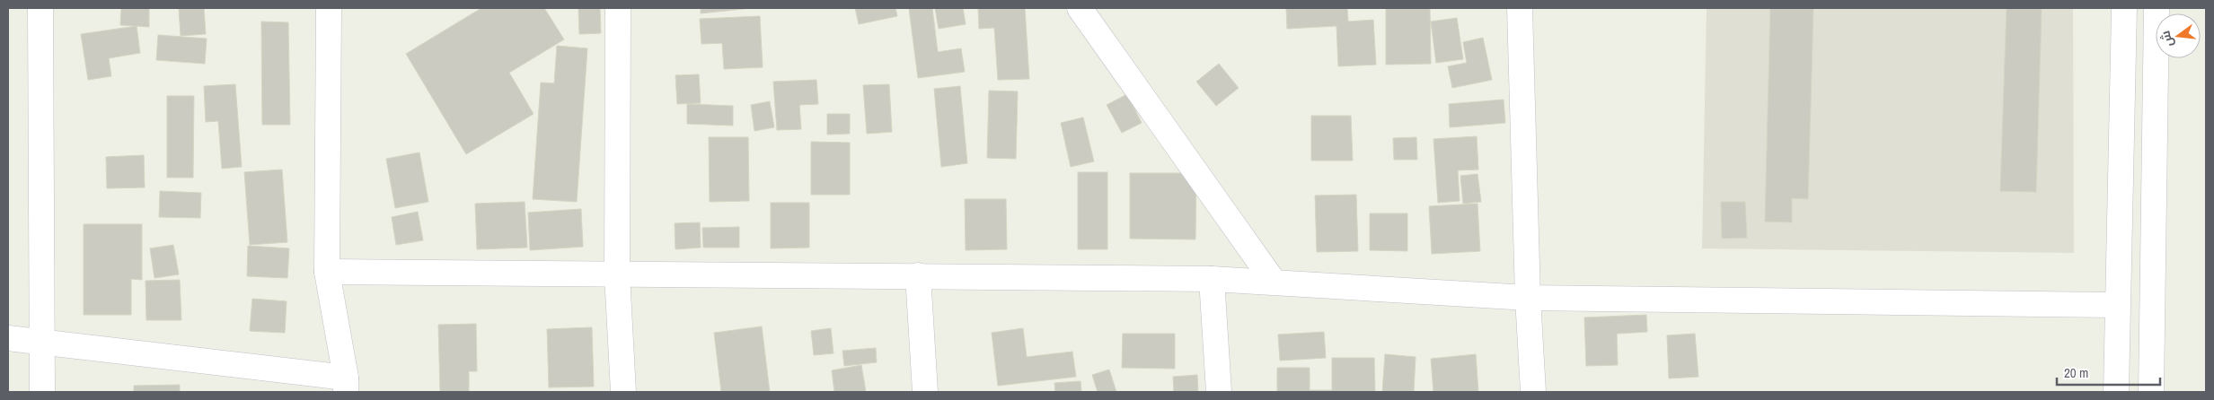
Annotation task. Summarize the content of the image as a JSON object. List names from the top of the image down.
{
  "scale_bar": "20 m",
  "north": "left"
}
